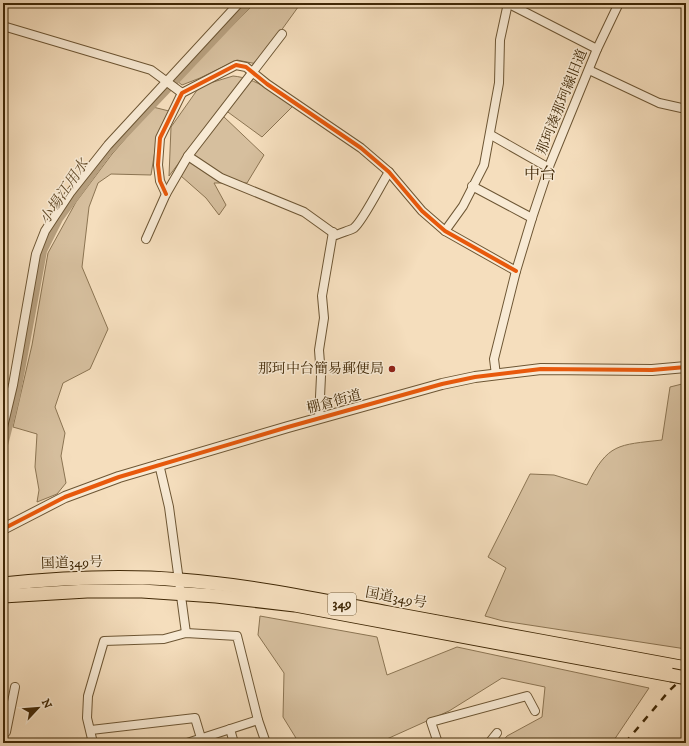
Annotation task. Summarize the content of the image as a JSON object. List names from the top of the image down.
{
  "streets": {
    "highway": ["国道349号", "349"],
    "street": ["那珂湊那珂線旧道", "棚倉街道"]
  },
  "crossings": [
    ["那珂湊那珂線旧道", "棚倉街道"]
  ],
  "districts": ["中台"],
  "water": ["小場江用水"],
  "places": ["那珂中台簡易郵便局"],
  "north": "top right"
}
